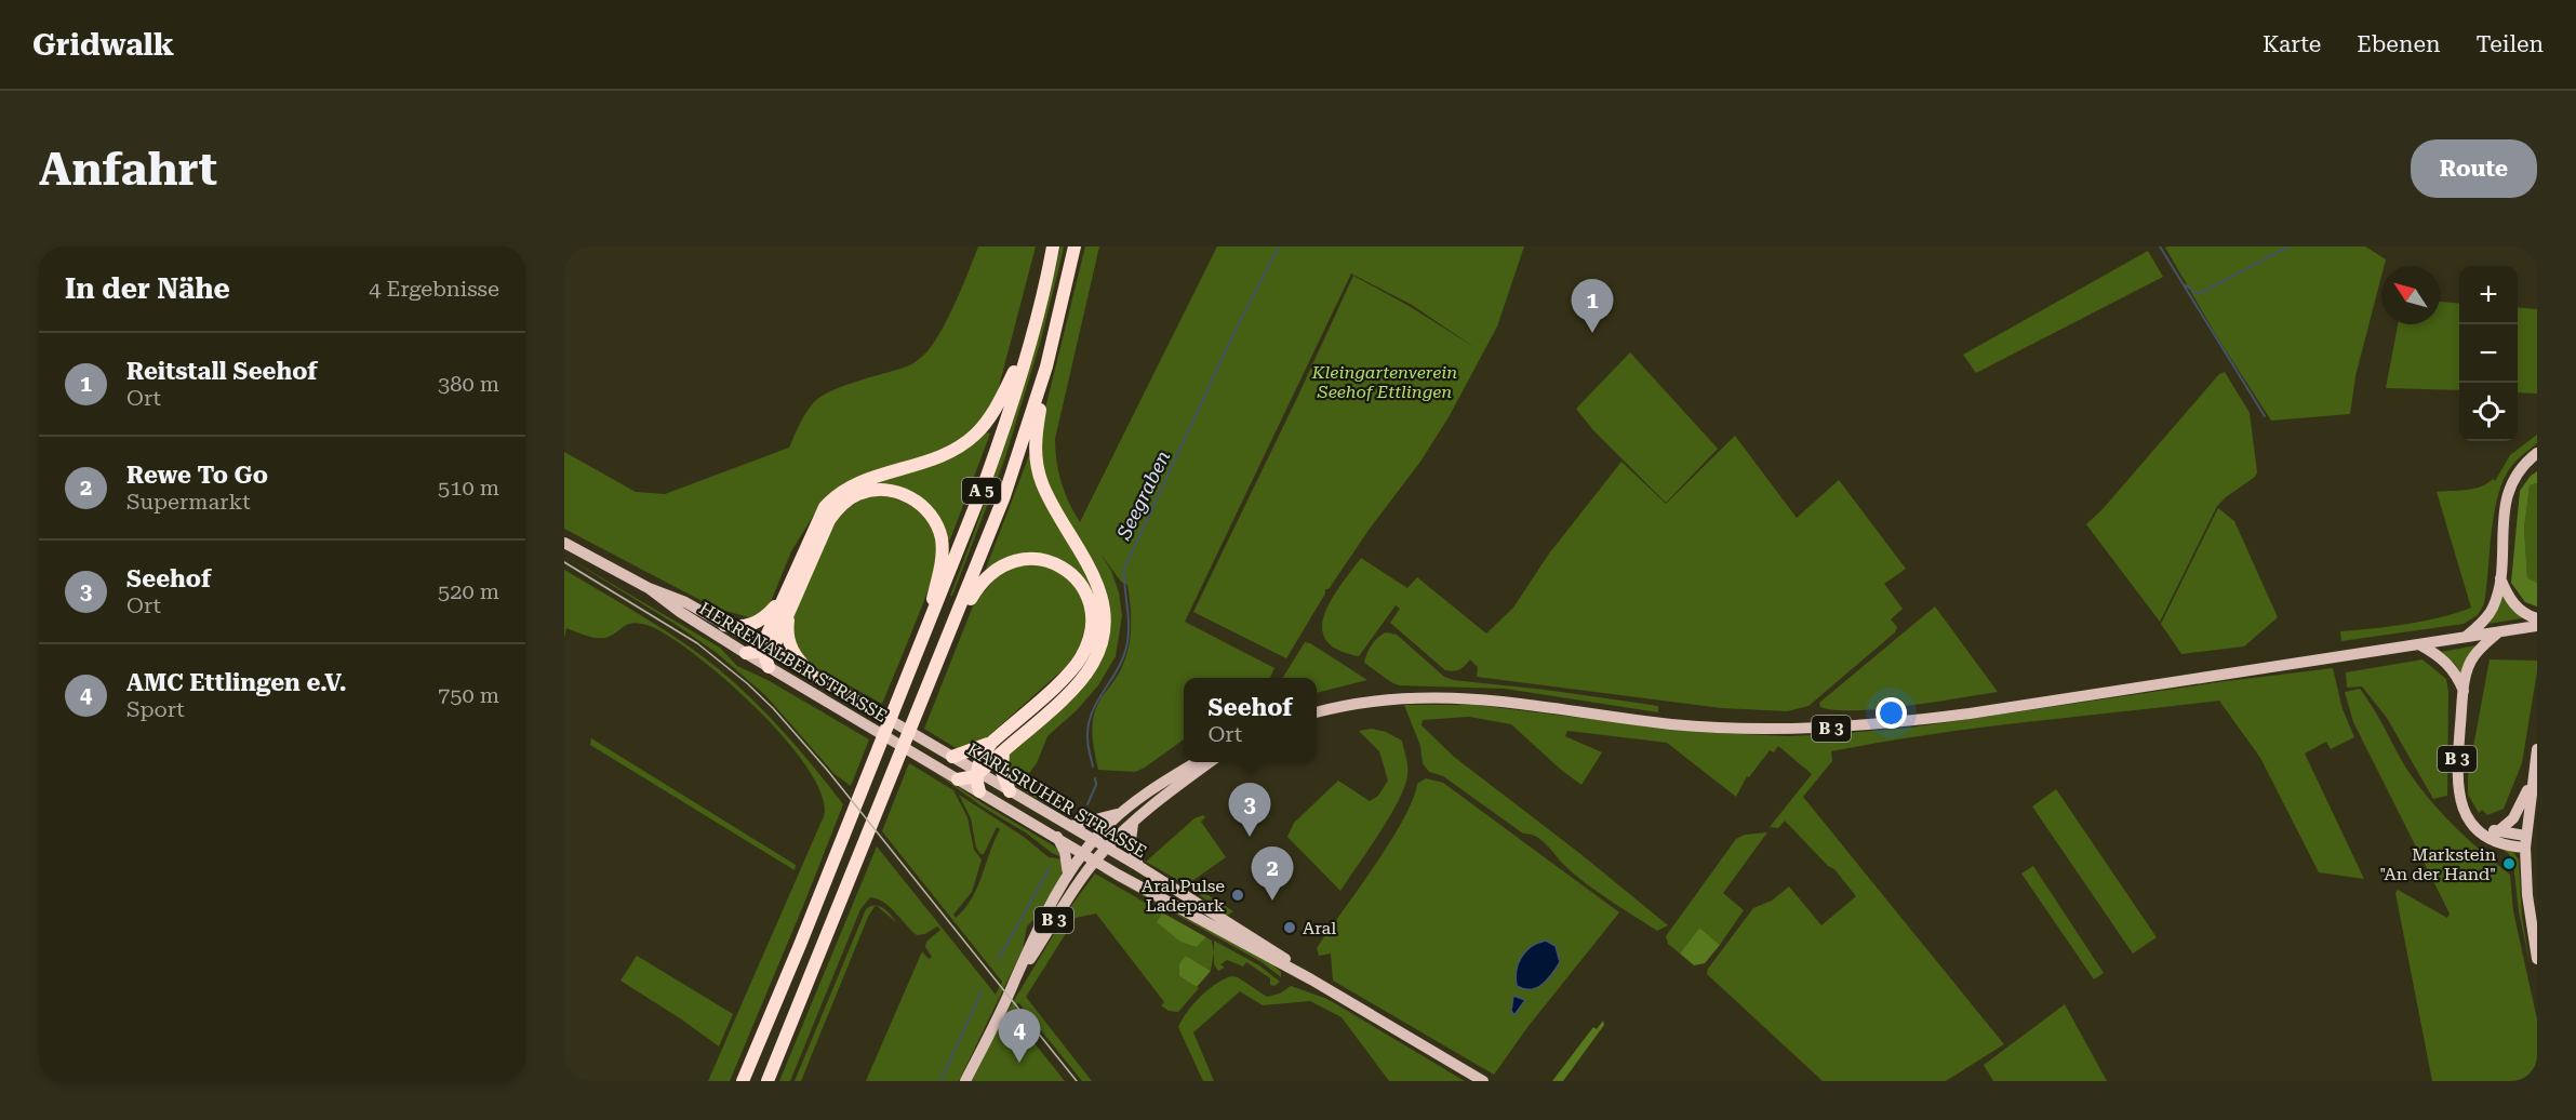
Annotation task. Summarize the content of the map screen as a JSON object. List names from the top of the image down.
{
  "streets": {
    "highway": ["A 5"],
    "main road": ["HERRENALBER STRASSE", "B 3", "KARLSRUHER STRASSE"]
  },
  "crossings": [
    ["HERRENALBER STRASSE", "KARLSRUHER STRASSE"],
    ["B 3", "KARLSRUHER STRASSE"]
  ],
  "water": ["Seegraben"],
  "parks": ["Kleingartenverein Seehof Ettlingen"],
  "places": ["Markstein \"An der Hand\"", "Aral Pulse Ladepark", "Aral"],
  "north": "top left",
  "page": {
    "header": "Gridwalk",
    "nav": ["Karte", "Ebenen", "Teilen"],
    "buttons": "Route",
    "title": "Anfahrt",
    "heading": ["In der Nähe", "4 Ergebnisse"],
    "map_buttons": ["+", "−"],
    "pins": [
      "1",
      "3",
      "2",
      "4"
    ],
    "list": [
      {
        "mark": "1",
        "name": "Reitstall Seehof",
        "note": "Ort",
        "value": "380 m"
      },
      {
        "mark": "2",
        "name": "Rewe To Go",
        "note": "Supermarkt",
        "value": "510 m"
      },
      {
        "mark": "3",
        "name": "Seehof",
        "note": "Ort",
        "value": "520 m"
      },
      {
        "mark": "4",
        "name": "AMC Ettlingen e.V.",
        "note": "Sport",
        "value": "750 m"
      }
    ],
    "popup": ["Seehof", "Ort"]
  }
}
